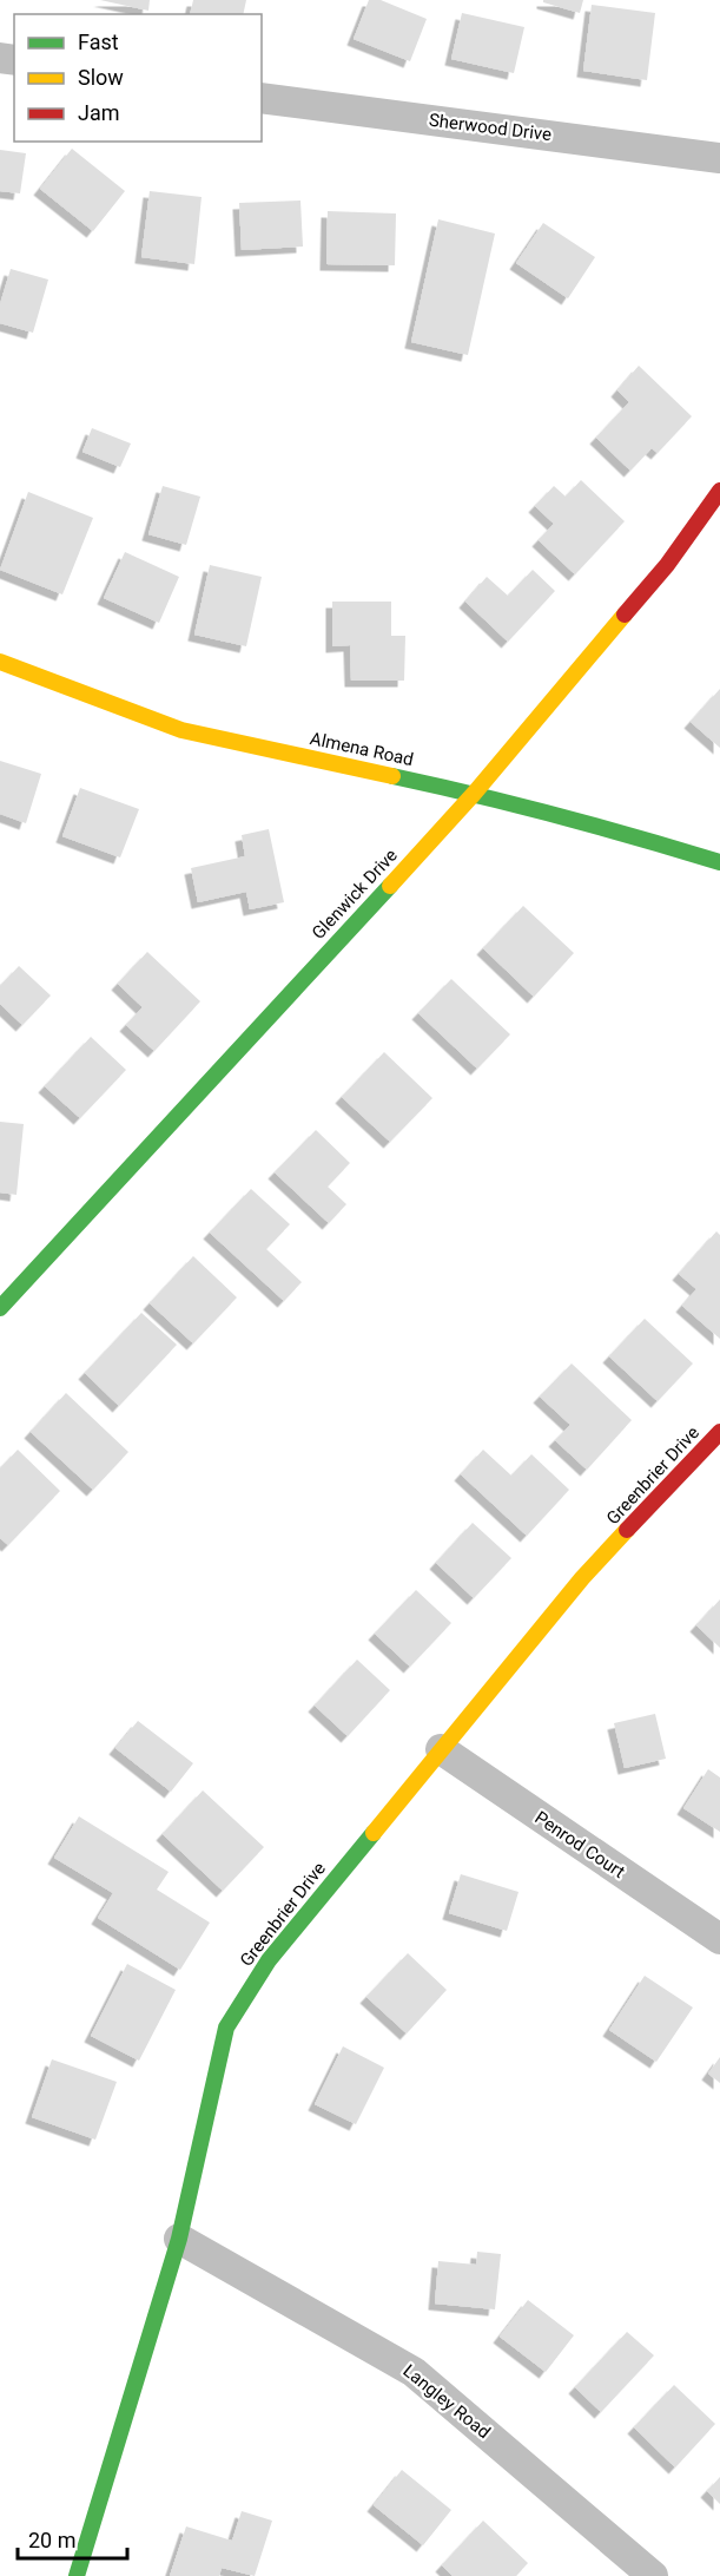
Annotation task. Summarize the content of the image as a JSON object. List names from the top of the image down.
{
  "streets": {
    "street": [
      "Sherwood Drive",
      "Almena Road",
      "Glenwick Drive",
      "Greenbrier Drive",
      "Penrod Court",
      "Langley Road"
    ]
  },
  "crossings": [
    ["Almena Road", "Glenwick Drive"],
    ["Greenbrier Drive", "Penrod Court"],
    ["Greenbrier Drive", "Langley Road"]
  ],
  "legend": ["Fast", "Slow", "Jam"],
  "scale_bar": "20 m"
}
